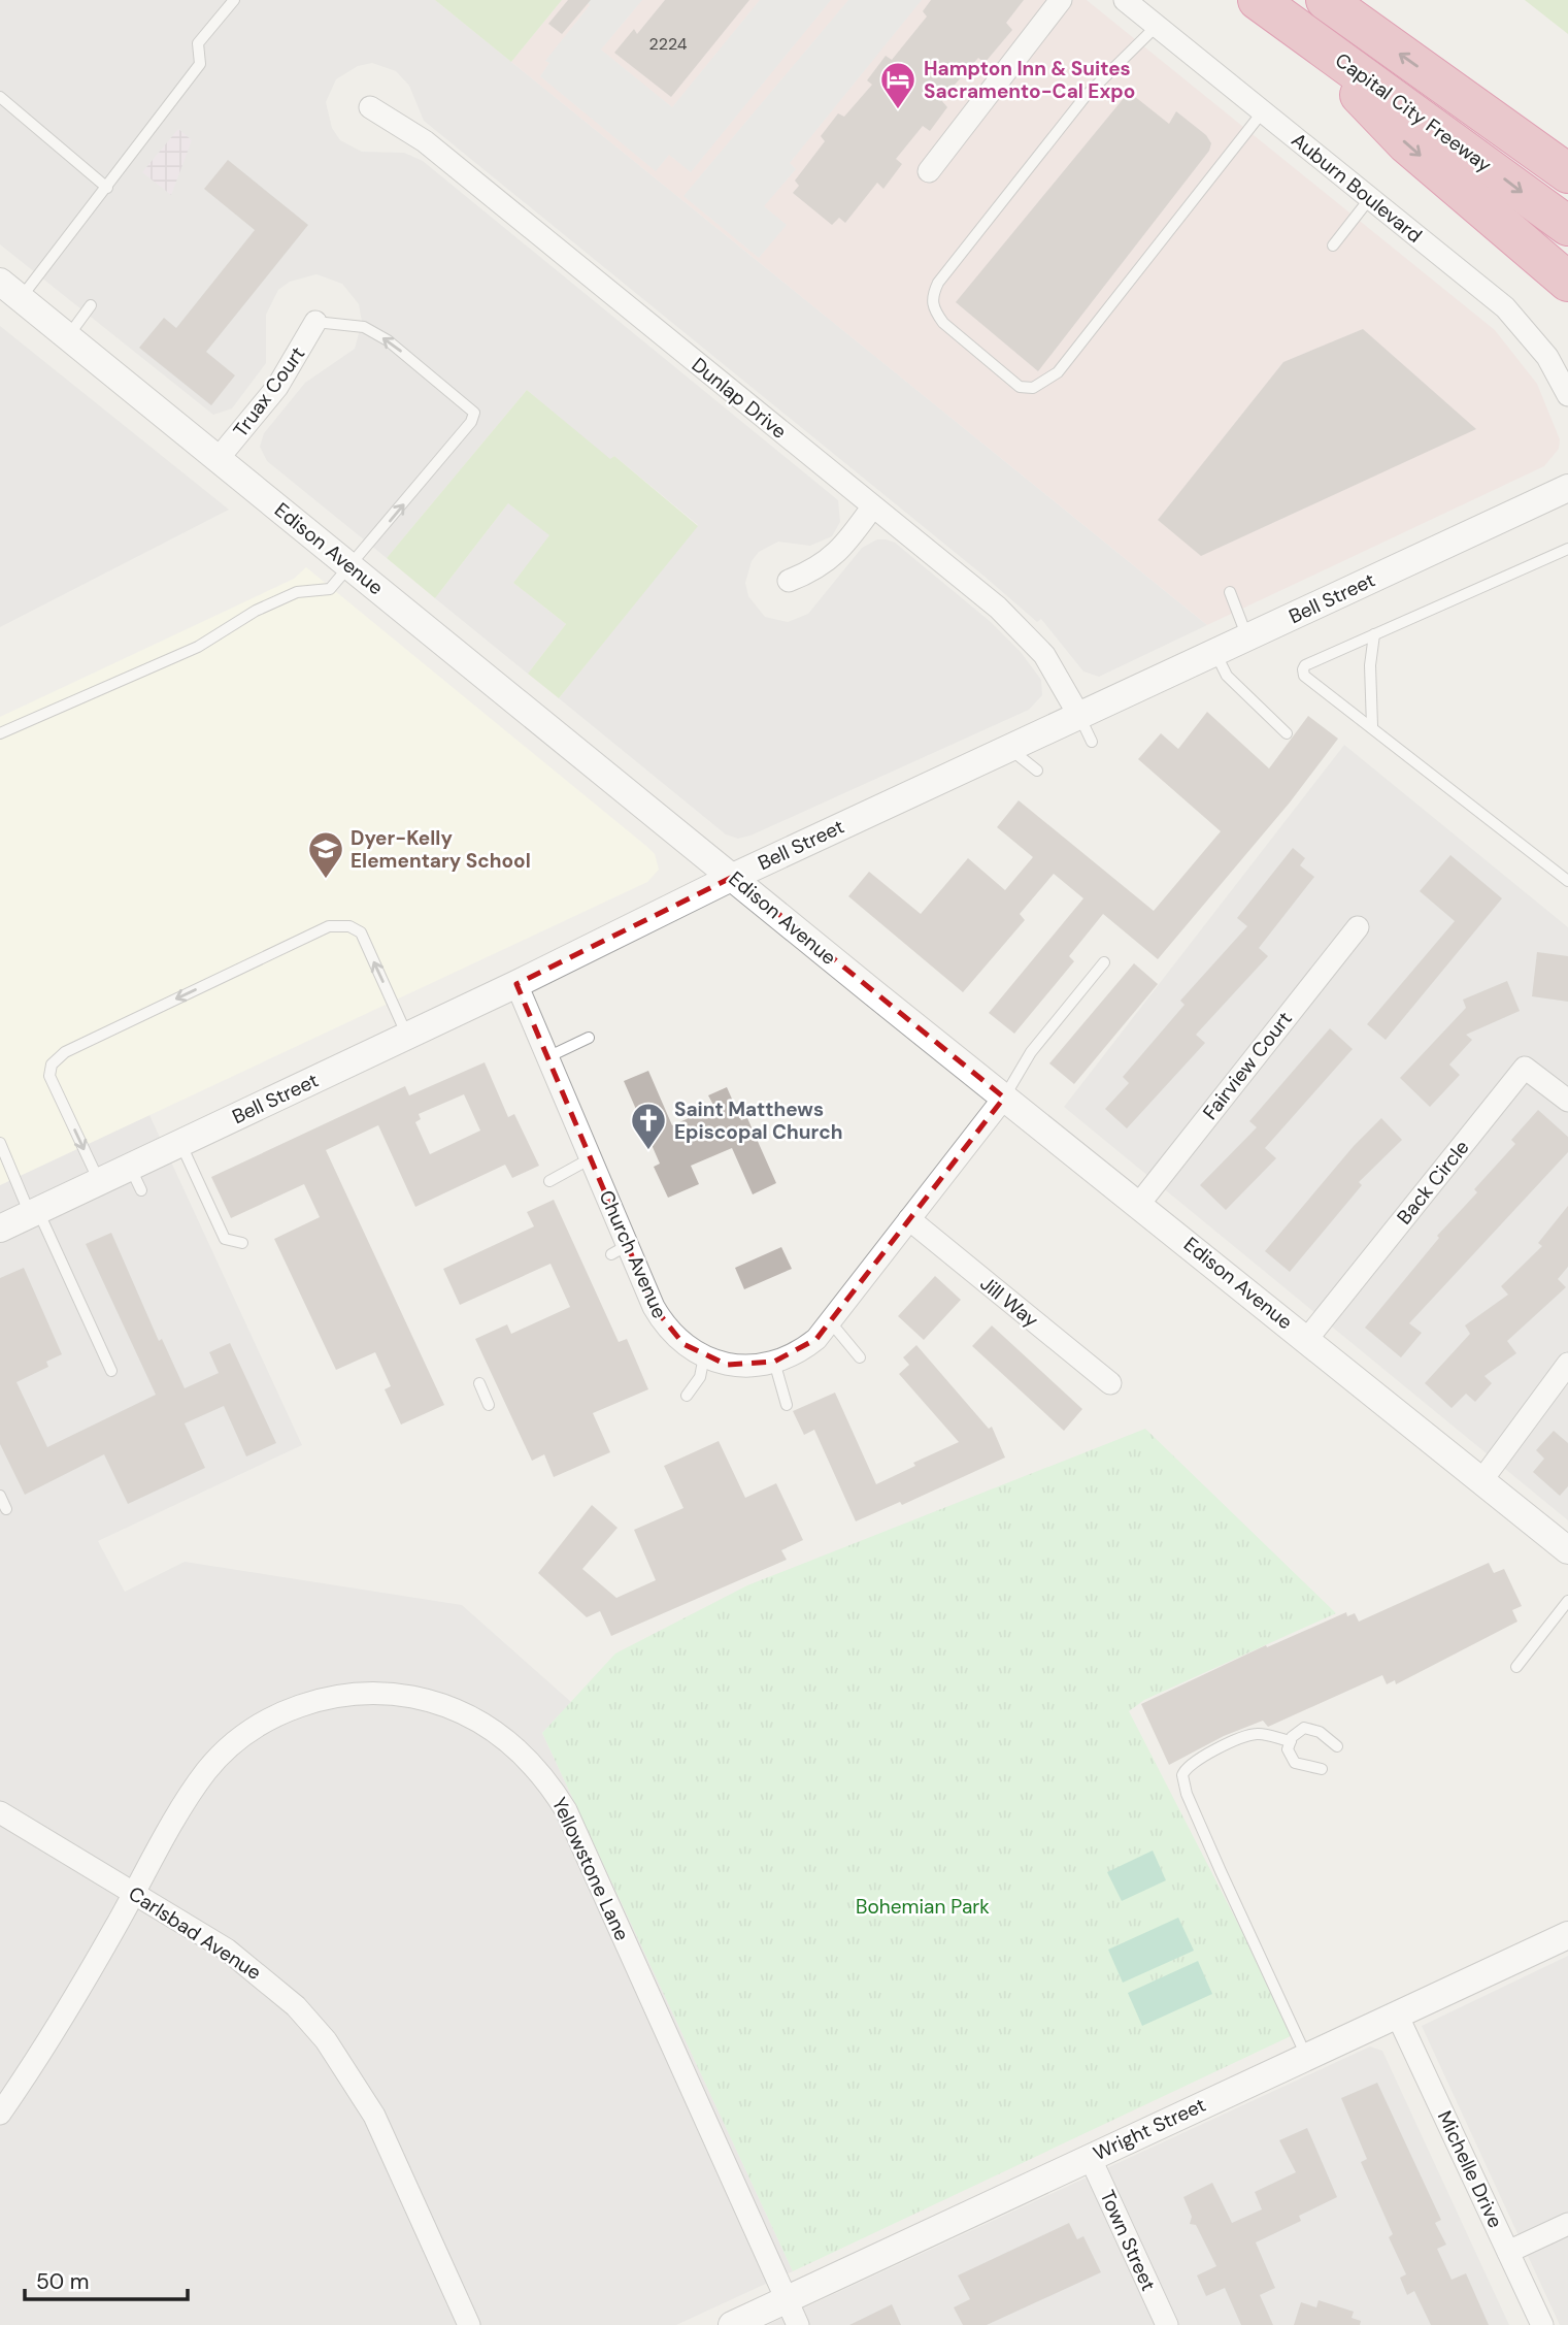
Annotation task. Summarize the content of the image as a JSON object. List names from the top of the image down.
{
  "streets": {
    "highway": ["Capital City Freeway"],
    "street": [
      "Auburn Boulevard",
      "Truax Court",
      "Dunlap Drive",
      "Edison Avenue",
      "Bell Street",
      "Fairview Court",
      "Back Circle",
      "Church Avenue",
      "Jill Way",
      "Yellowstone Lane",
      "Carlsbad Avenue",
      "Wright Street",
      "Michelle Drive",
      "Town Street"
    ]
  },
  "crossings": [
    ["Truax Court", "Edison Avenue"],
    ["Dunlap Drive", "Bell Street"],
    ["Edison Avenue", "Bell Street"],
    ["Edison Avenue", "Fairview Court"],
    ["Edison Avenue", "Back Circle"],
    ["Edison Avenue", "Church Avenue"],
    ["Bell Street", "Church Avenue"],
    ["Church Avenue", "Jill Way"],
    ["Yellowstone Lane", "Carlsbad Avenue"],
    ["Yellowstone Lane", "Wright Street"],
    ["Wright Street", "Michelle Drive"],
    ["Wright Street", "Town Street"]
  ],
  "parks": ["Bohemian Park"],
  "places": {
    "hotel": ["Hampton Inn & Suites Sacramento-Cal Expo"],
    "school or university": ["Dyer-Kelly Elementary School"],
    "church": ["Saint Matthews Episcopal Church"]
  },
  "house_numbers": ["2224"],
  "scale_bar": "50 m"
}
